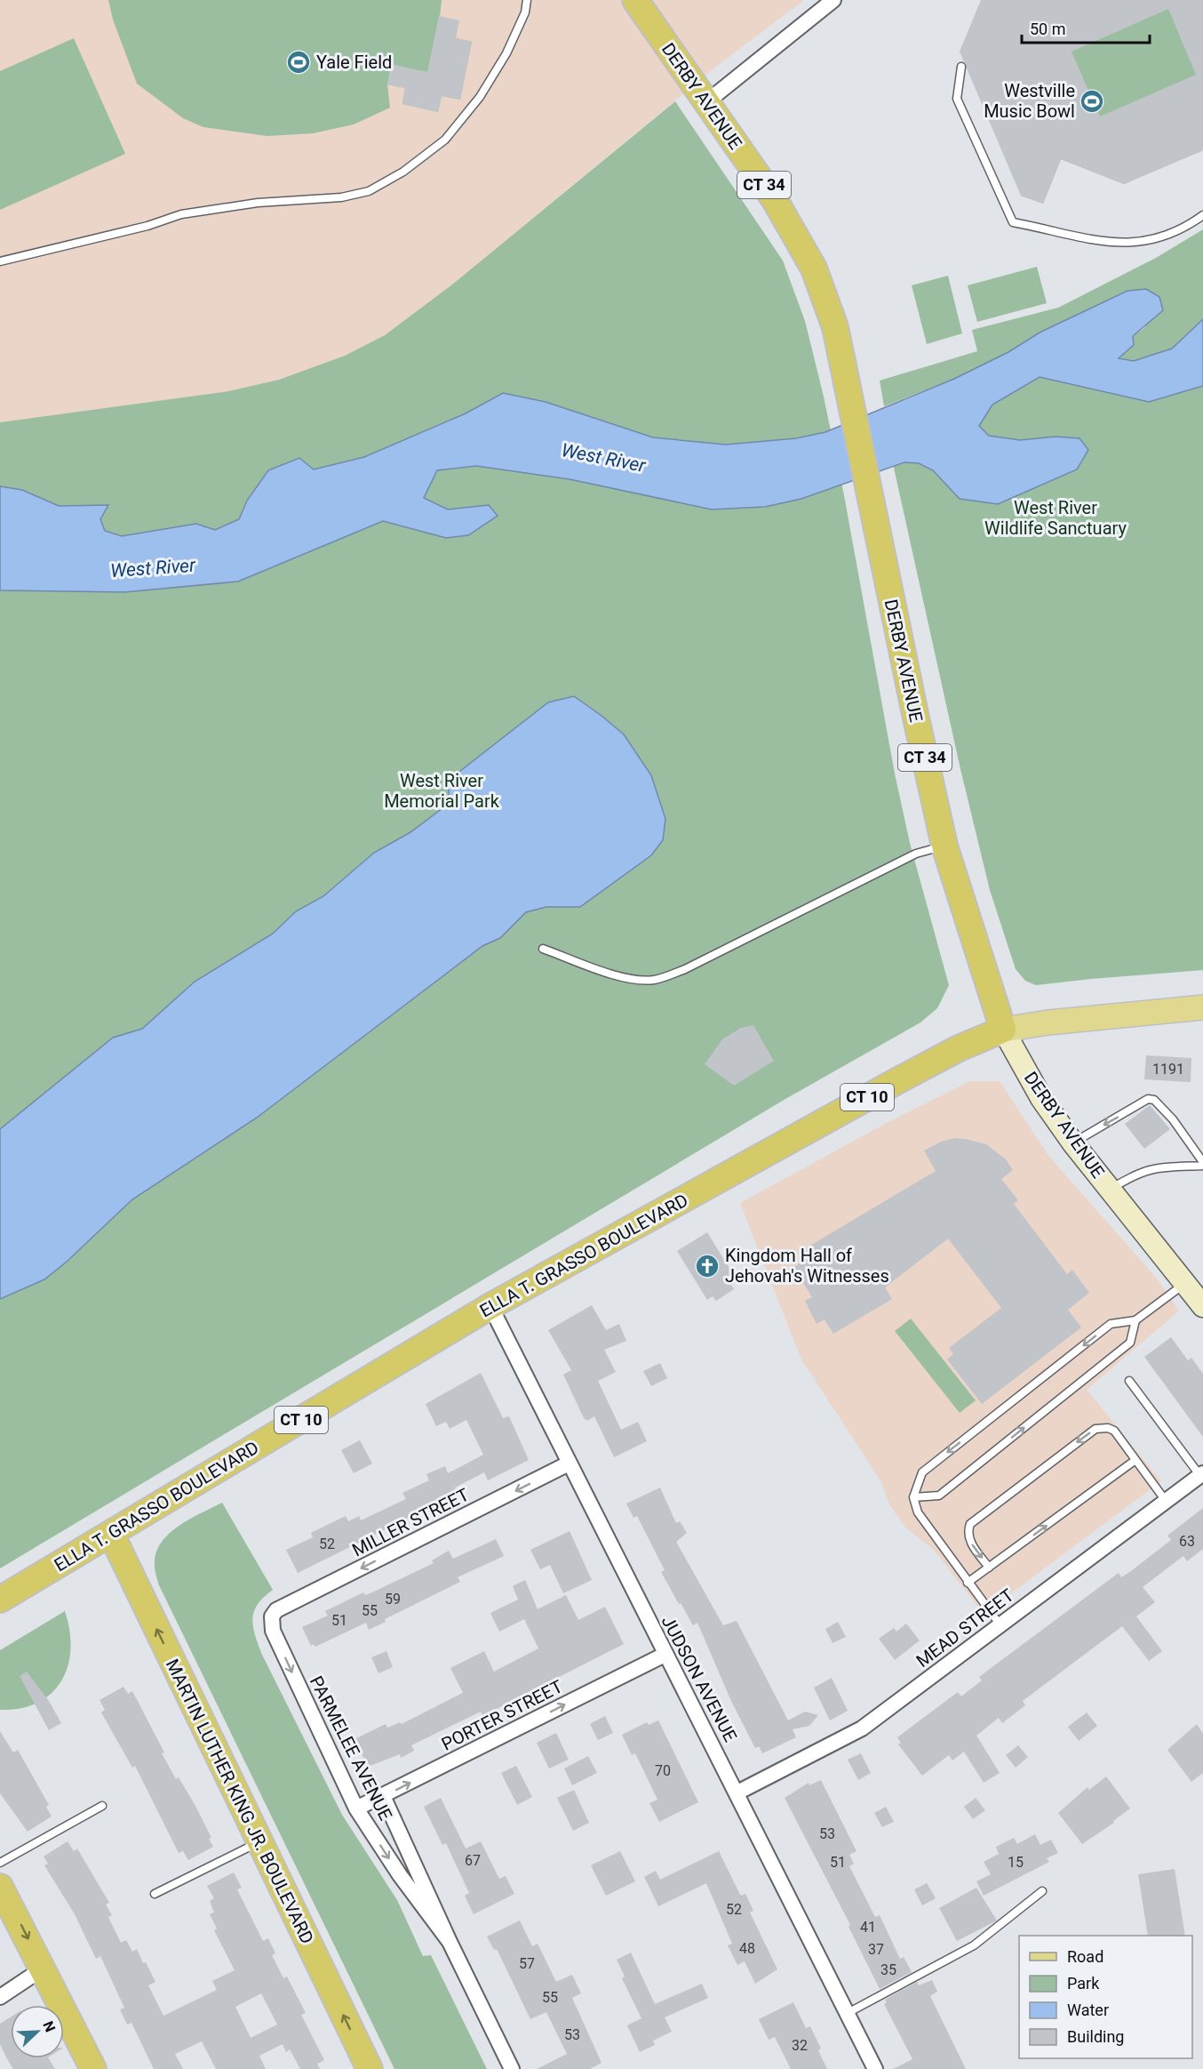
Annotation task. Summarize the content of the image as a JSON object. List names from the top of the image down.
{
  "streets": {
    "highway": [
      "DERBY AVENUE",
      "CT 34",
      "CT 10",
      "ELLA T. GRASSO BOULEVARD",
      "MARTIN LUTHER KING JR. BOULEVARD"
    ],
    "street": [
      "MILLER STREET",
      "MEAD STREET",
      "JUDSON AVENUE",
      "PORTER STREET",
      "PARMELEE AVENUE"
    ]
  },
  "crossings": [
    ["DERBY AVENUE", "ELLA T. GRASSO BOULEVARD"],
    ["ELLA T. GRASSO BOULEVARD", "JUDSON AVENUE"],
    ["ELLA T. GRASSO BOULEVARD", "MARTIN LUTHER KING JR. BOULEVARD"],
    ["MILLER STREET", "JUDSON AVENUE"],
    ["MILLER STREET", "PARMELEE AVENUE"],
    ["MEAD STREET", "JUDSON AVENUE"],
    ["JUDSON AVENUE", "PORTER STREET"],
    ["PORTER STREET", "PARMELEE AVENUE"]
  ],
  "one_way": ["MILLER STREET", "PORTER STREET", "MARTIN LUTHER KING JR. BOULEVARD"],
  "water": ["West River"],
  "parks": ["West River Wildlife Sanctuary", "West River Memorial Park"],
  "places": {
    "sports": ["Yale Field", "Westville Music Bowl"],
    "church": ["Kingdom Hall of Jehovah's Witnesses"]
  },
  "house_numbers": [
    "1191",
    "63",
    "52",
    "59",
    "55",
    "51",
    "70",
    "53",
    "67",
    "51",
    "15",
    "52",
    "41",
    "48",
    "37",
    "57",
    "35",
    "55",
    "53",
    "32"
  ],
  "legend": [
    "Road",
    "Park",
    "Water",
    "Building"
  ],
  "scale_bar": "50 m",
  "north": "top right"
}
